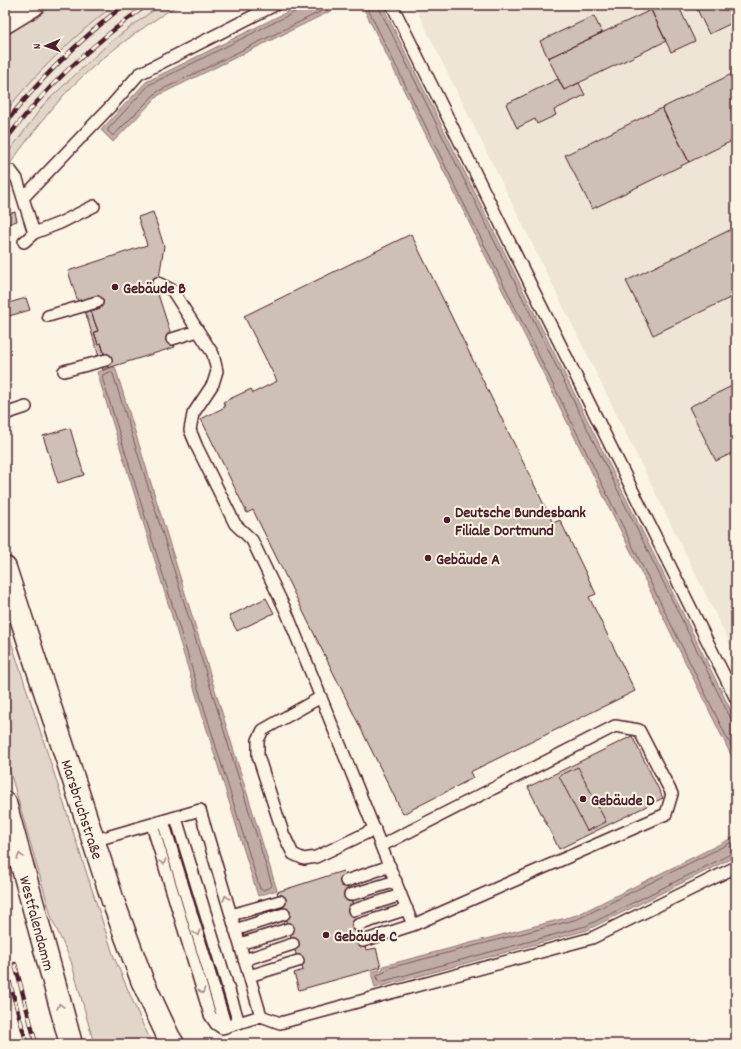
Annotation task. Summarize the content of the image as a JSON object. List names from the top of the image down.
{
  "streets": {
    "main road": ["Marsbruchstraße", "Westfalendamm"]
  },
  "one_way": ["Westfalendamm"],
  "places": [
    "Gebäude B",
    "Deutsche Bundesbank Filiale Dortmund",
    "Gebäude A",
    "Gebäude D",
    "Gebäude C"
  ],
  "north": "left"
}
